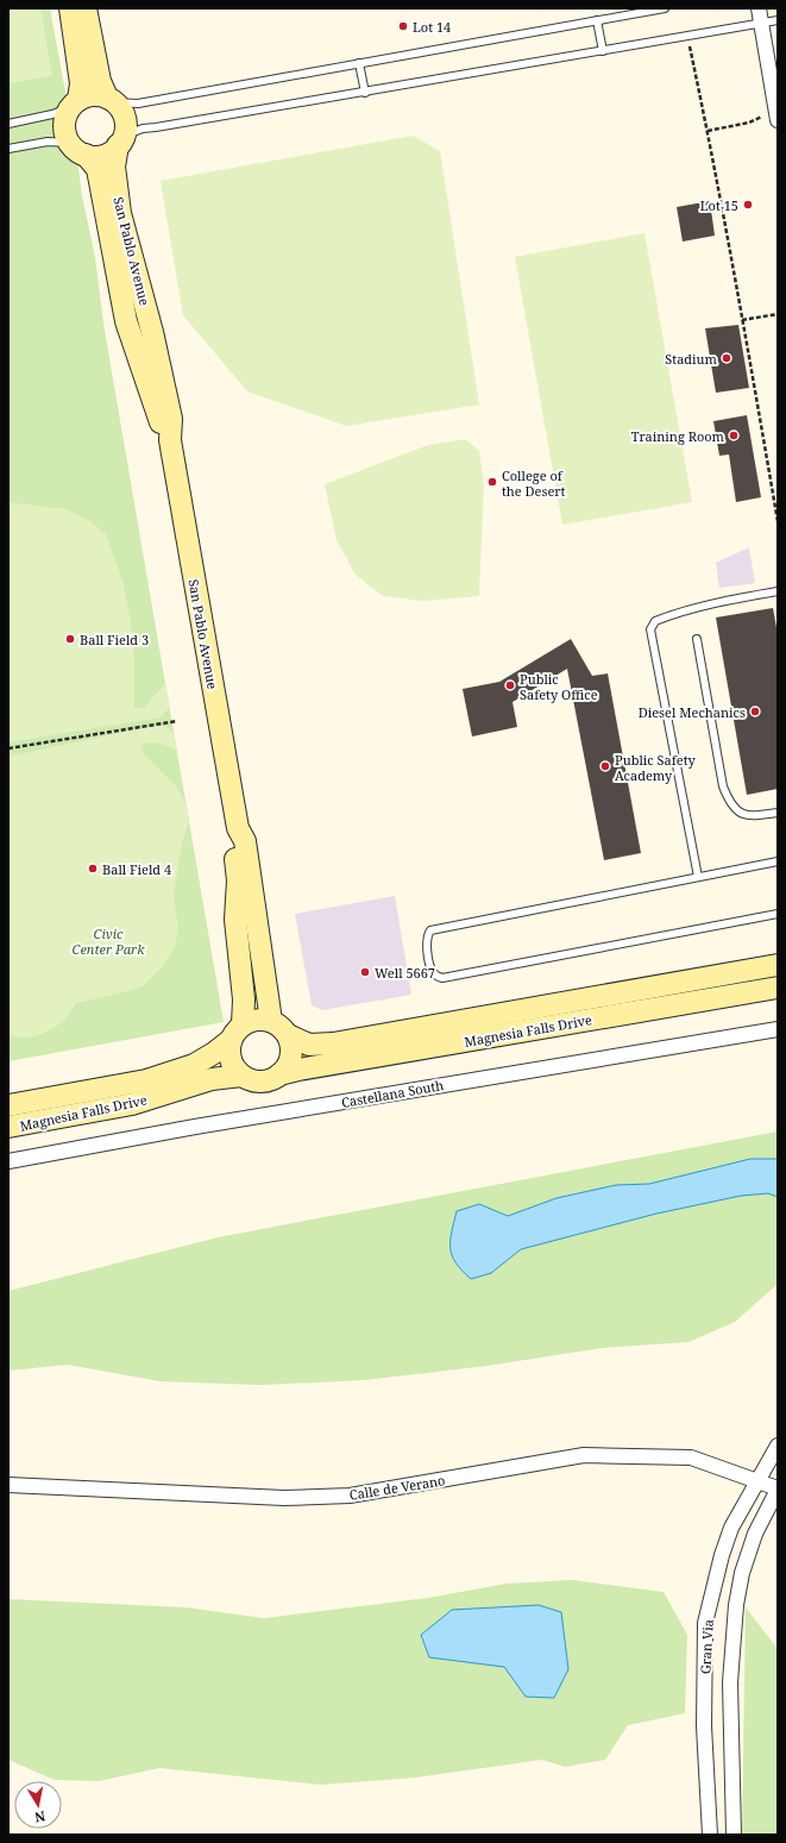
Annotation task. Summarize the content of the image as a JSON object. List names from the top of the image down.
{
  "streets": {
    "street": [
      "San Pablo Avenue",
      "Magnesia Falls Drive",
      "Castellana South",
      "Calle de Verano",
      "Gran Via"
    ]
  },
  "crossings": [
    ["San Pablo Avenue", "Magnesia Falls Drive"],
    ["Calle de Verano", "Gran Via"]
  ],
  "parks": ["Civic Center Park"],
  "places": [
    "Lot 14",
    "Lot 15",
    "Stadium",
    "Training Room",
    "College of the Desert",
    "Ball Field 3",
    "Public Safety Office",
    "Diesel Mechanics",
    "Public Safety Academy",
    "Ball Field 4",
    "Well 5667"
  ],
  "north": "bottom"
}
